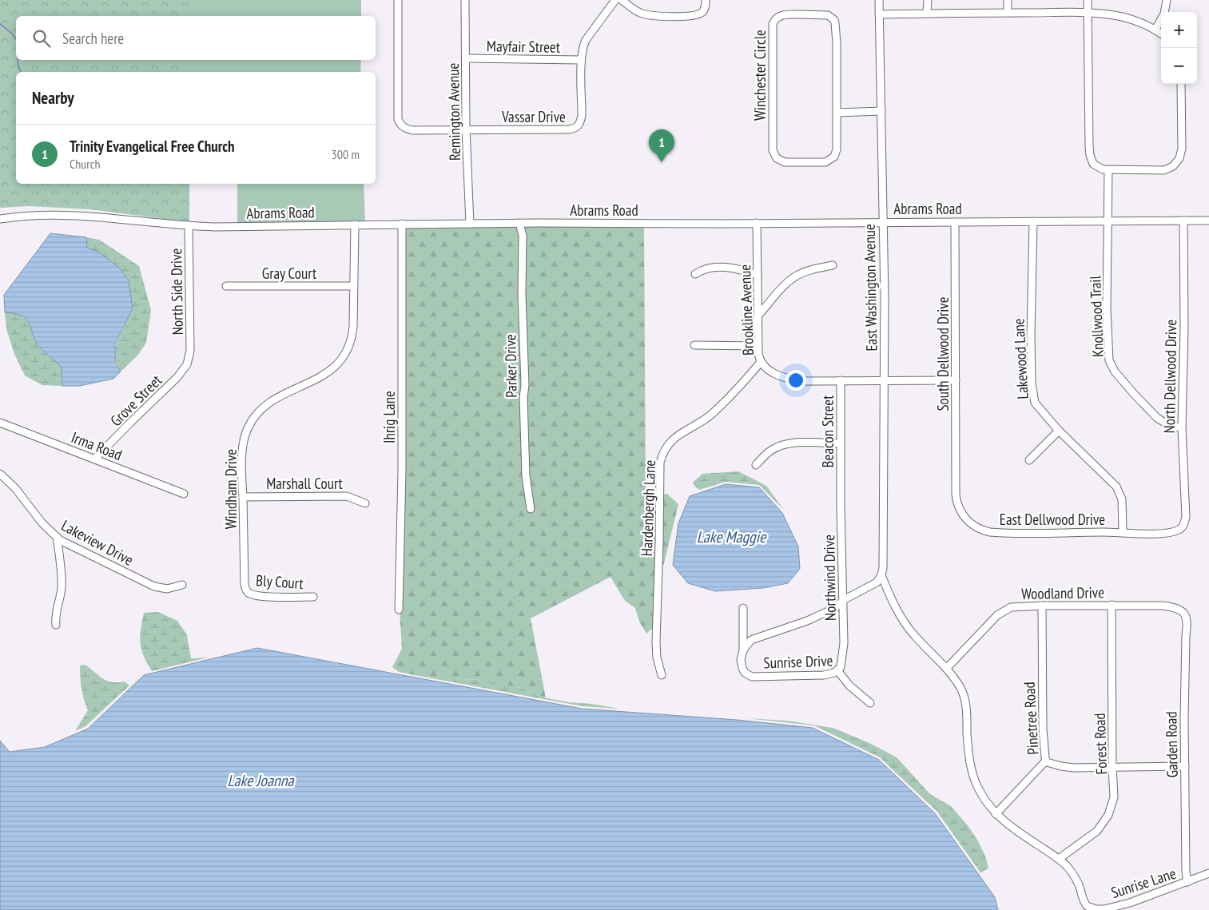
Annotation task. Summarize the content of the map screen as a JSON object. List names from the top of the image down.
{
  "streets": {
    "street": [
      "Mayfair Street",
      "Winchester Circle",
      "Remington Avenue",
      "Vassar Drive",
      "Abrams Road",
      "Gray Court",
      "East Washington Avenue",
      "North Side Drive",
      "Brookline Avenue",
      "Knollwood Trail",
      "South Dellwood Drive",
      "Lakewood Lane",
      "Parker Drive",
      "North Dellwood Drive",
      "Grove Street",
      "Ihrig Lane",
      "Beacon Street",
      "Irma Road",
      "Marshall Court",
      "Windham Drive",
      "Hardenbergh Lane",
      "East Dellwood Drive",
      "Lakeview Drive",
      "Northwind Drive",
      "Bly Court",
      "Woodland Drive",
      "Sunrise Drive",
      "Pinetree Road",
      "Forest Road",
      "Garden Road",
      "Sunrise Lane"
    ]
  },
  "crossings": [
    ["Mayfair Street", "Remington Avenue"],
    ["Mayfair Street", "Vassar Drive"],
    ["Remington Avenue", "Vassar Drive"],
    ["Remington Avenue", "Abrams Road"],
    ["Abrams Road", "East Washington Avenue"],
    ["Abrams Road", "North Side Drive"],
    ["Abrams Road", "Brookline Avenue"],
    ["Abrams Road", "Knollwood Trail"],
    ["Abrams Road", "South Dellwood Drive"],
    ["Abrams Road", "Lakewood Lane"],
    ["Abrams Road", "Parker Drive"],
    ["Abrams Road", "North Dellwood Drive"],
    ["Abrams Road", "Ihrig Lane"],
    ["Abrams Road", "Windham Drive"],
    ["Gray Court", "Windham Drive"],
    ["East Washington Avenue", "Brookline Avenue"],
    ["North Side Drive", "Grove Street"],
    ["Brookline Avenue", "South Dellwood Drive"],
    ["Brookline Avenue", "Beacon Street"],
    ["Brookline Avenue", "Hardenbergh Lane"],
    ["Knollwood Trail", "North Dellwood Drive"],
    ["South Dellwood Drive", "East Dellwood Drive"],
    ["Lakewood Lane", "East Dellwood Drive"],
    ["North Dellwood Drive", "East Dellwood Drive"],
    ["Grove Street", "Irma Road"],
    ["Beacon Street", "Northwind Drive"],
    ["Marshall Court", "Windham Drive"],
    ["Windham Drive", "Bly Court"],
    ["Northwind Drive", "Sunrise Drive"],
    ["Woodland Drive", "Pinetree Road"],
    ["Woodland Drive", "Forest Road"],
    ["Woodland Drive", "Garden Road"],
    ["Pinetree Road", "Forest Road"],
    ["Pinetree Road", "Garden Road"],
    ["Forest Road", "Sunrise Lane"],
    ["Garden Road", "Sunrise Lane"]
  ],
  "water": ["Lake Maggie", "Lake Joanna"],
  "page": {
    "map_buttons": ["+", "−"],
    "search": "Search here",
    "heading": "Nearby",
    "list": [
      {
        "mark": "1",
        "name": "Trinity Evangelical Free Church",
        "note": "Church",
        "value": "300 m"
      }
    ],
    "pins": "1"
  }
}
